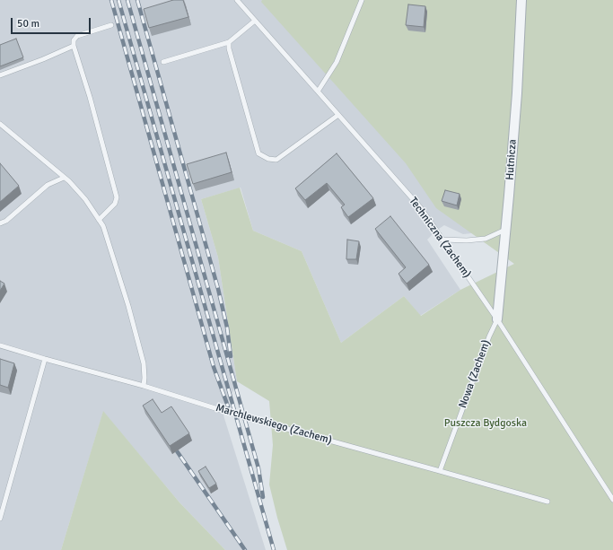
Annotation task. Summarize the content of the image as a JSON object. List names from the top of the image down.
{
  "streets": {
    "street": ["Hutnicza"],
    "lane": ["Techniczna (Zachem)", "Nowa (Zachem)", "Marchlewskiego (Zachem)"]
  },
  "crossings": [
    ["Hutnicza", "Techniczna (Zachem)"],
    ["Hutnicza", "Nowa (Zachem)"],
    ["Techniczna (Zachem)", "Nowa (Zachem)"],
    ["Nowa (Zachem)", "Marchlewskiego (Zachem)"]
  ],
  "parks": ["Puszcza Bydgoska"],
  "scale_bar": "50 m"
}
